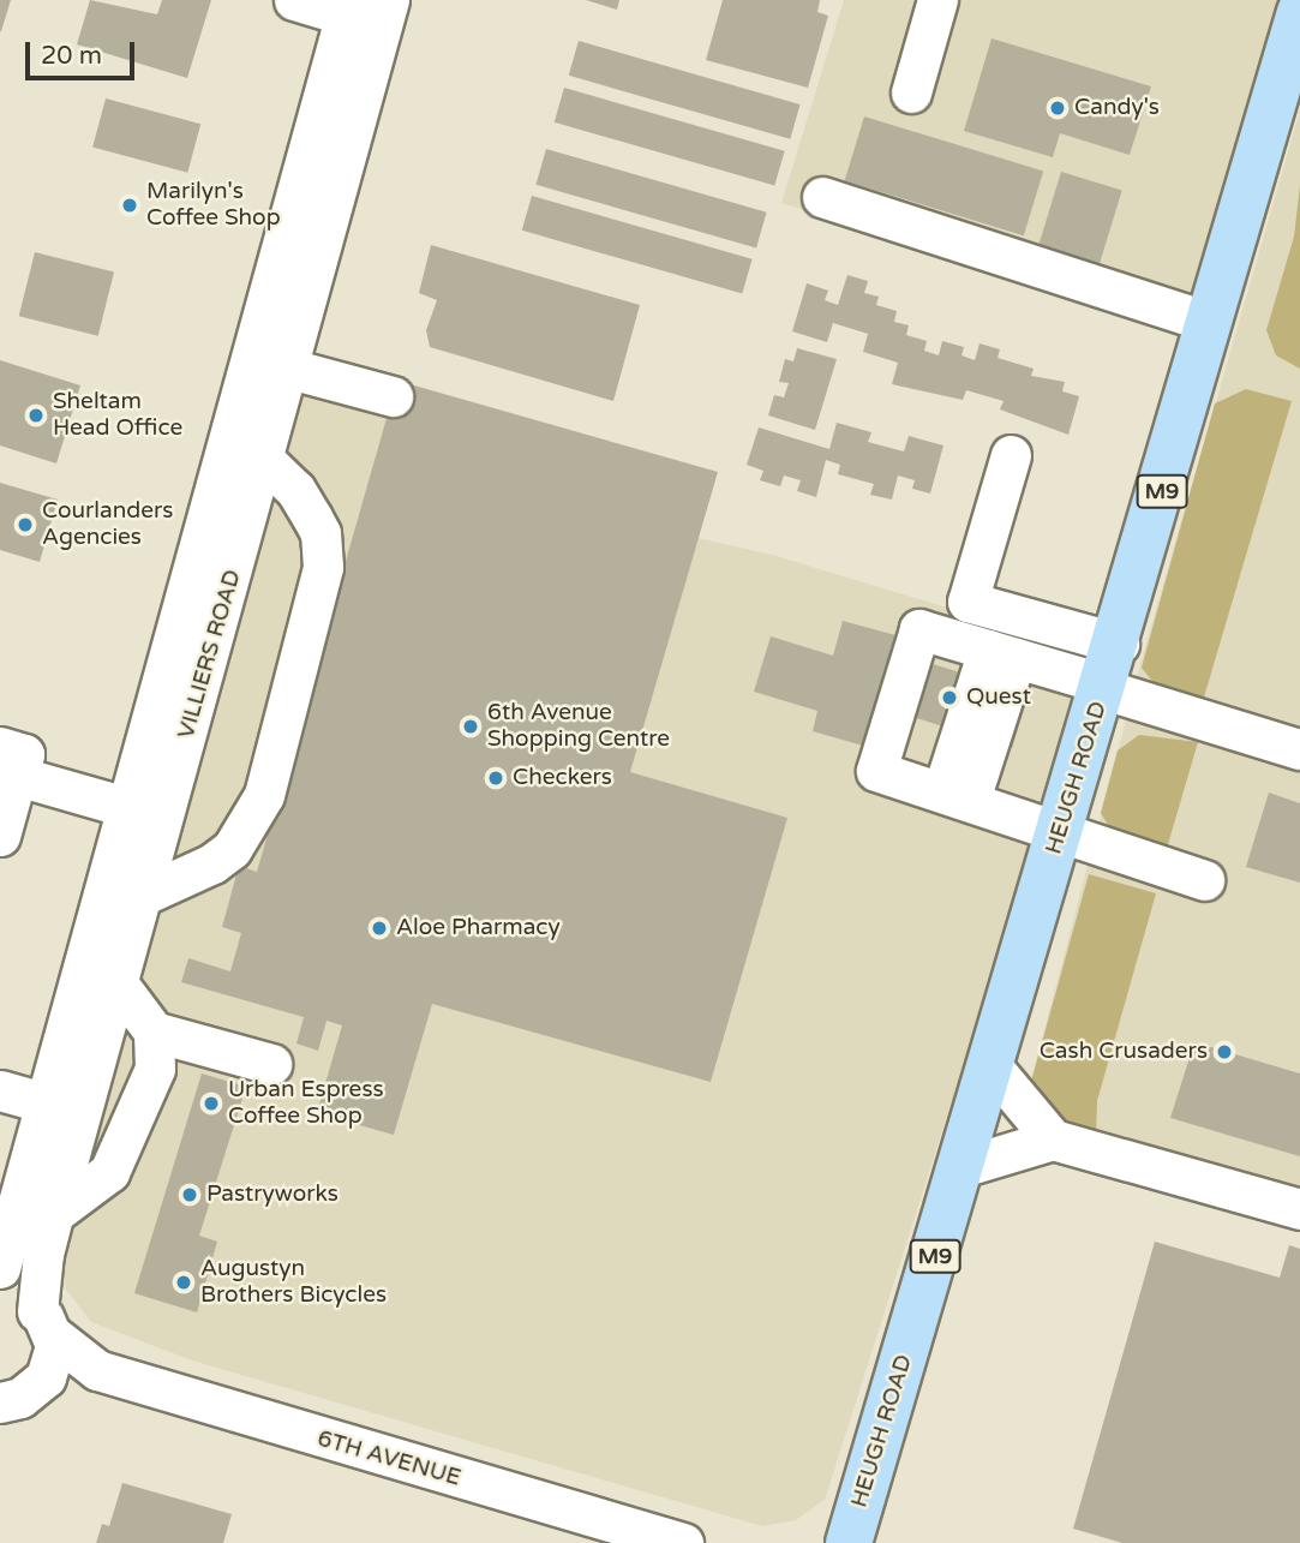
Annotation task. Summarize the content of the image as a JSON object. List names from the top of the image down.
{
  "streets": {
    "main road": ["M9", "HEUGH ROAD"],
    "street": ["VILLIERS ROAD", "6TH AVENUE"]
  },
  "crossings": [
    ["VILLIERS ROAD", "6TH AVENUE"]
  ],
  "places": [
    "Candy's",
    "Marilyn's Coffee Shop",
    "Sheltam Head Office",
    "Courlanders Agencies",
    "Quest",
    "6th Avenue Shopping Centre",
    "Checkers",
    "Aloe Pharmacy",
    "Cash Crusaders",
    "Urban Espress Coffee Shop",
    "Pastryworks",
    "Augustyn Brothers Bicycles"
  ],
  "scale_bar": "20 m"
}
